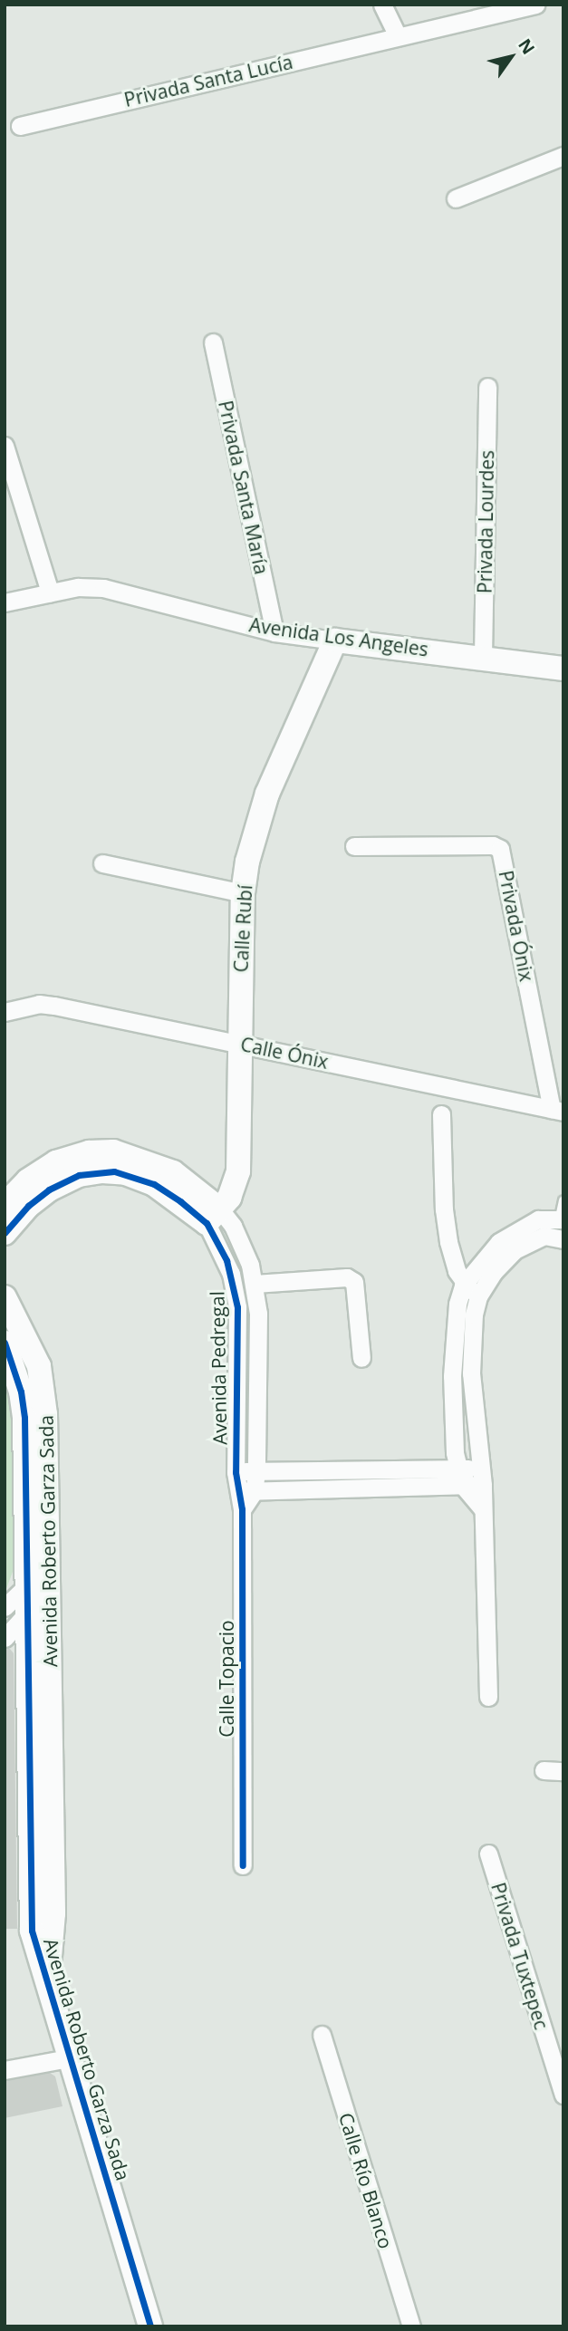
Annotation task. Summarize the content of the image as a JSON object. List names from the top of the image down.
{
  "streets": {
    "street": [
      "Privada Santa Lucía",
      "Privada Santa María",
      "Privada Lourdes",
      "Avenida Los Angeles",
      "Privada Ónix",
      "Calle Rubí",
      "Calle Ónix",
      "Avenida Pedregal",
      "Avenida Roberto Garza Sada",
      "Calle Topacio",
      "Privada Tuxtepec",
      "Calle Río Blanco"
    ]
  },
  "crossings": [
    ["Privada Santa María", "Avenida Los Angeles"],
    ["Privada Lourdes", "Avenida Los Angeles"],
    ["Avenida Los Angeles", "Calle Rubí"],
    ["Privada Ónix", "Calle Ónix"],
    ["Calle Rubí", "Calle Ónix"],
    ["Calle Rubí", "Avenida Pedregal"],
    ["Avenida Pedregal", "Calle Topacio"]
  ],
  "north": "top right"
}
